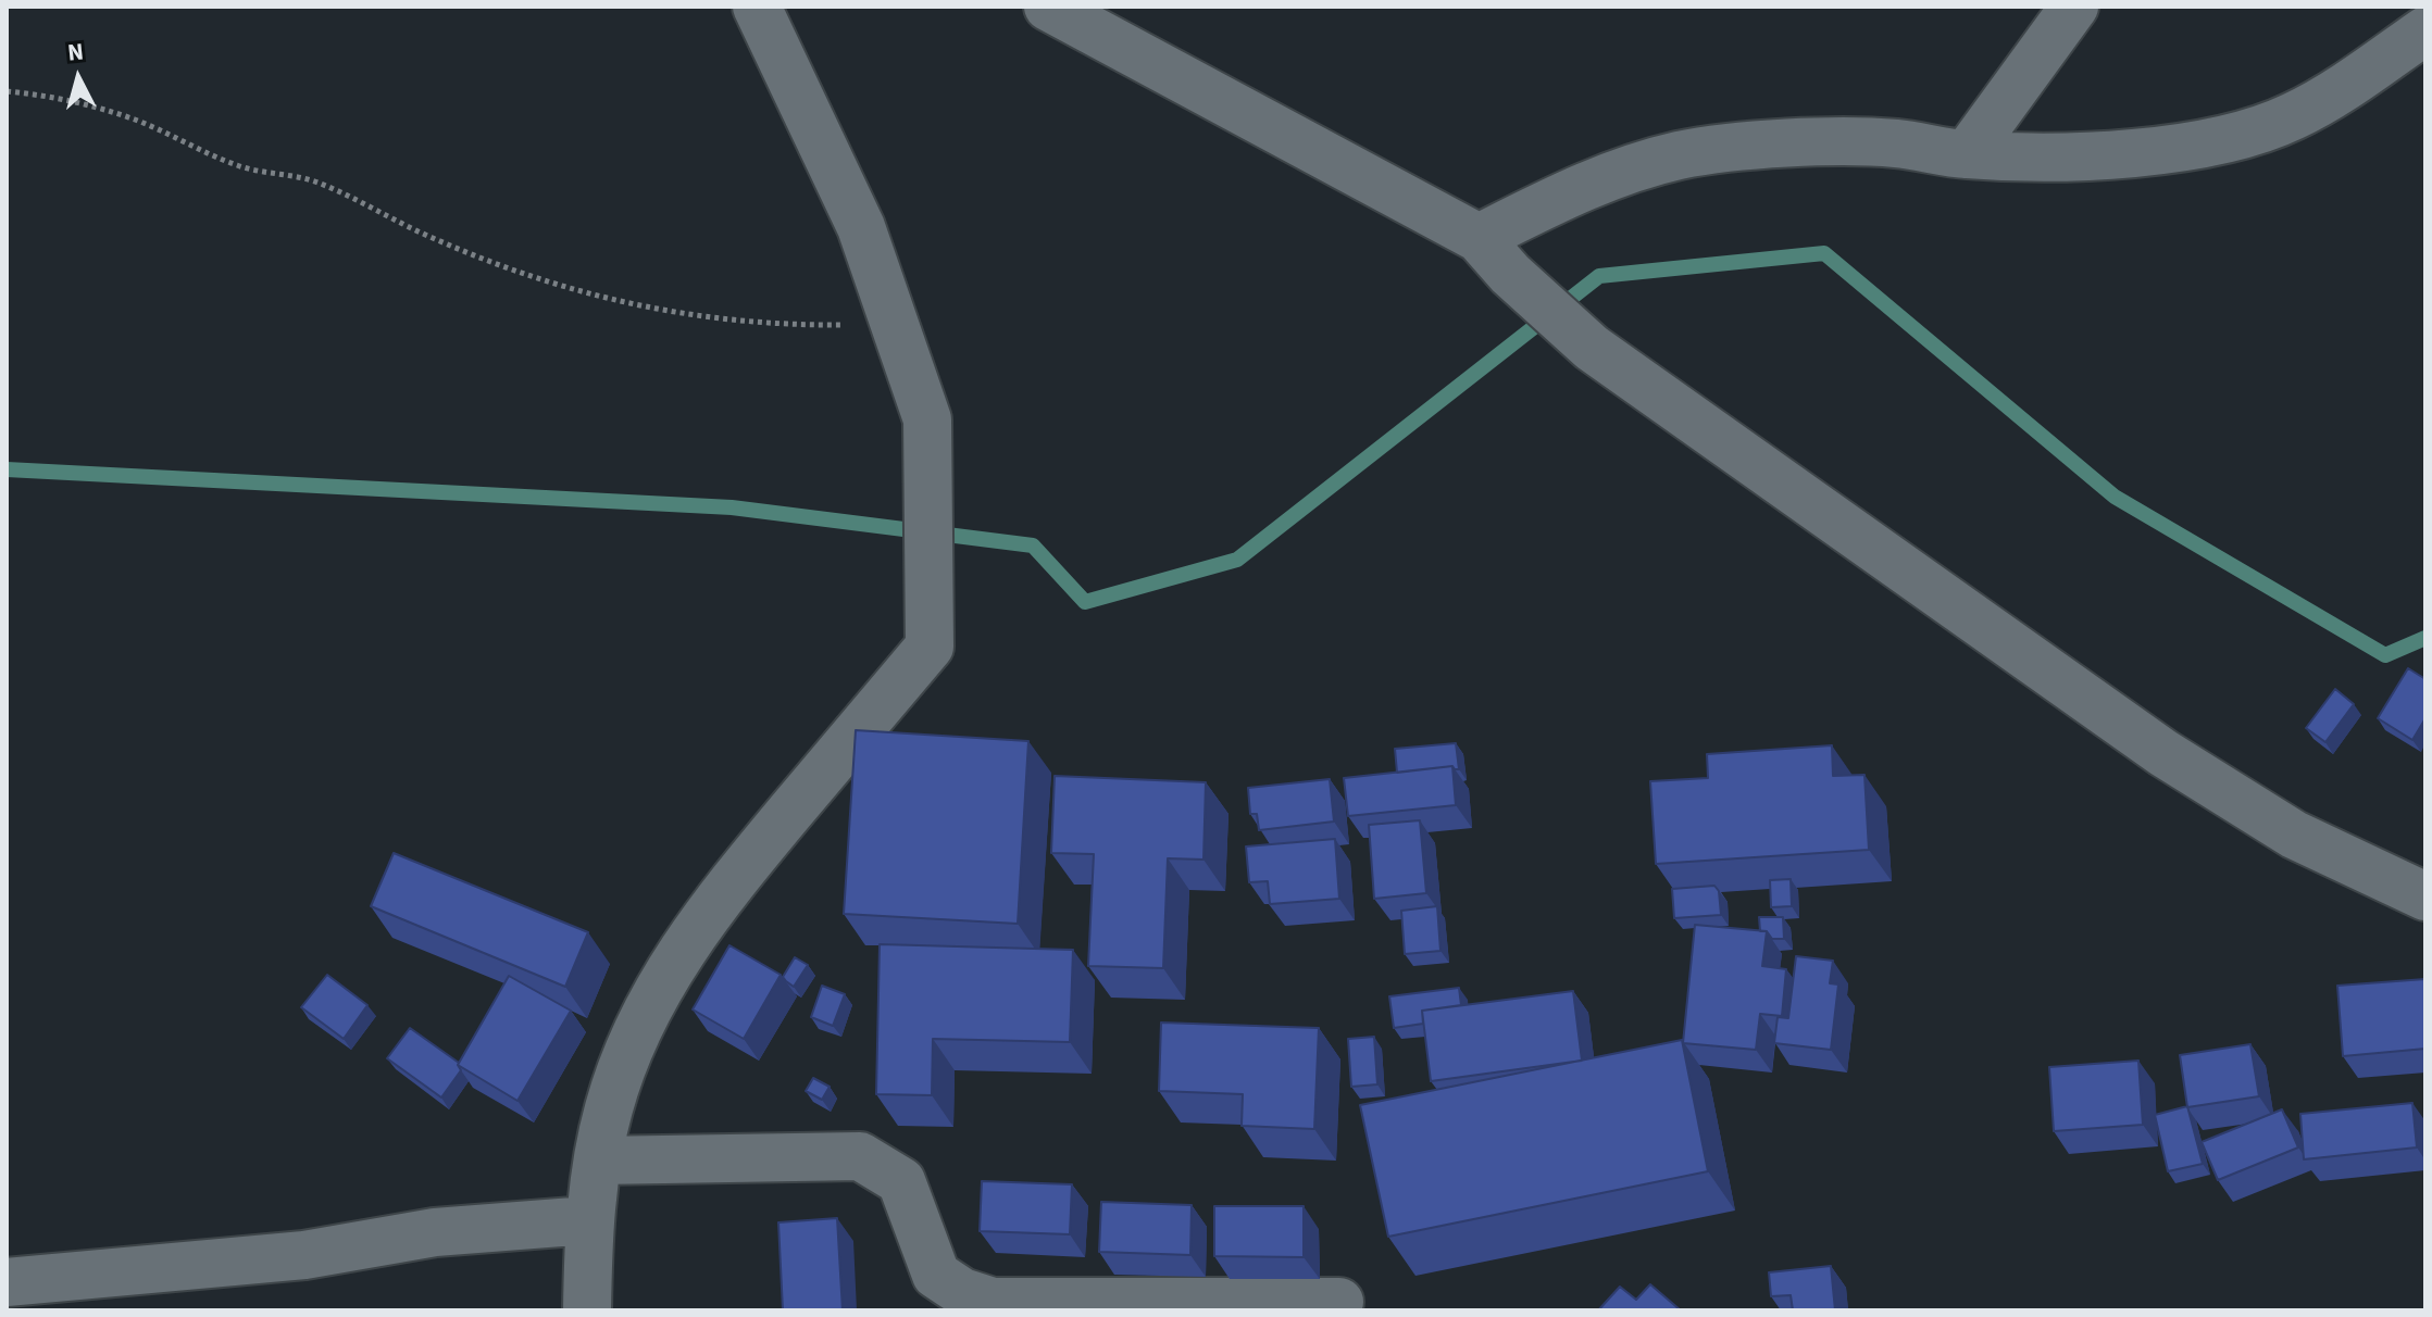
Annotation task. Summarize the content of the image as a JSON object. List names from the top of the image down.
{
  "north": "top"
}
